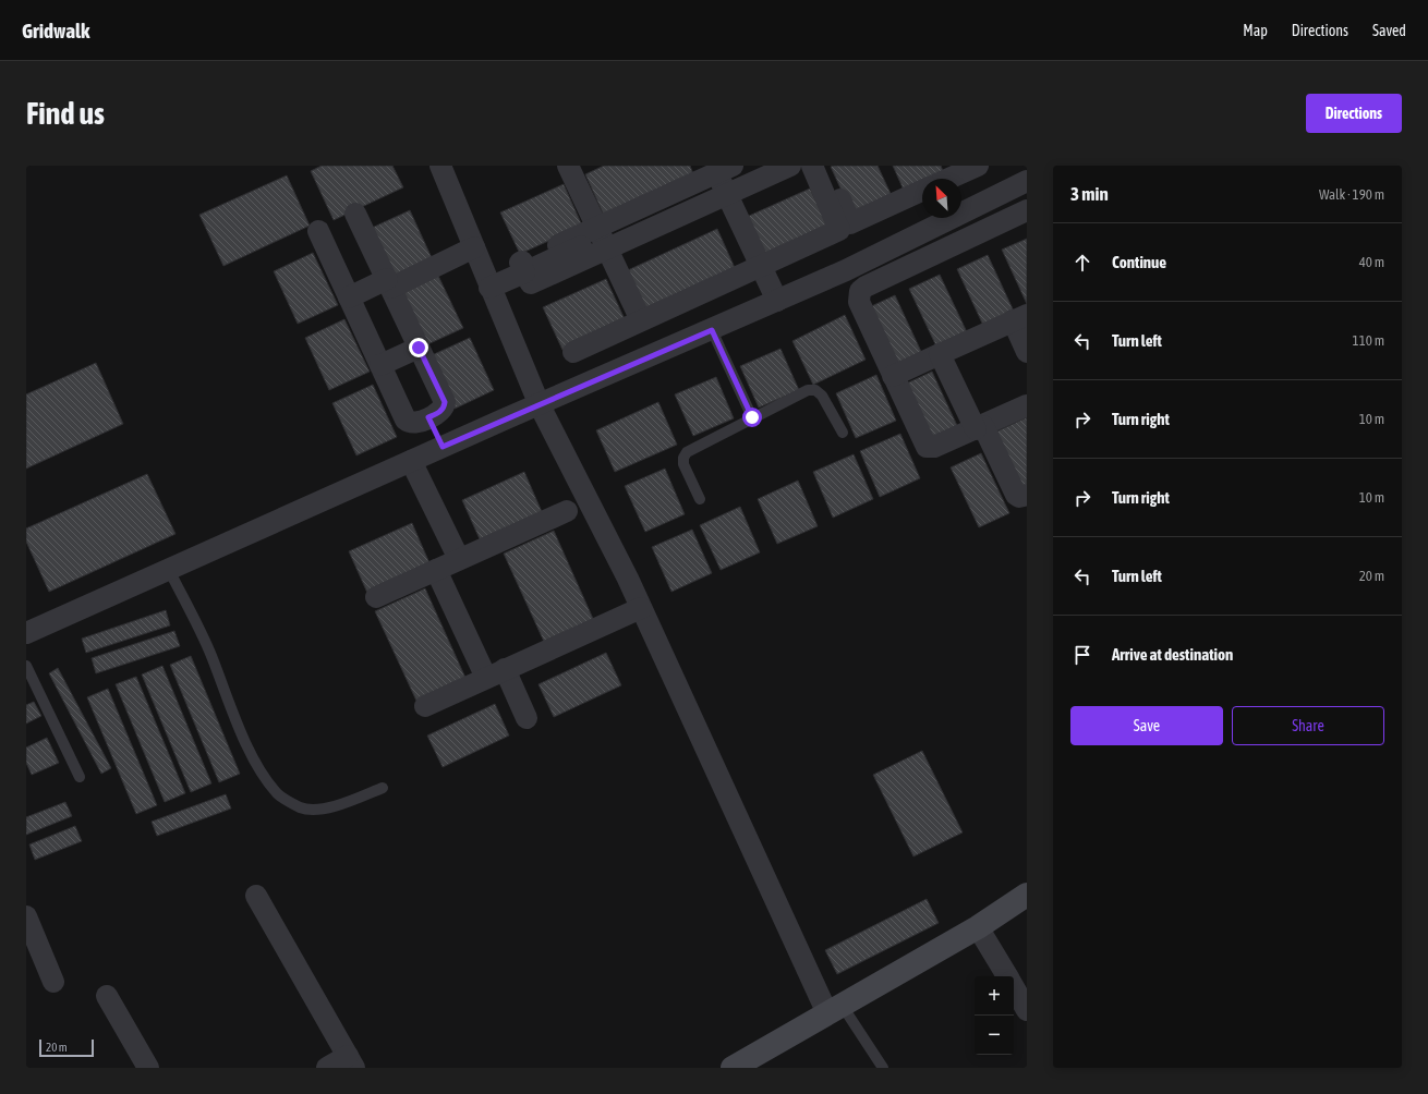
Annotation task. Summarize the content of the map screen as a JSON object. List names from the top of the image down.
{
  "scale_bar": "20 m",
  "north": "top left",
  "page": {
    "header": "Gridwalk",
    "nav": ["Map", "Directions", "Saved"],
    "buttons": [
      "Directions",
      ["Save", "Share"]
    ],
    "title": "Find us",
    "heading": ["3 min", "Walk · 190 m"],
    "list": [
      ["Continue", "40 m"],
      ["Turn left", "110 m"],
      ["Turn right", "10 m"],
      ["Turn right", "10 m"],
      ["Turn left", "20 m"],
      "Arrive at destination"
    ],
    "map_buttons": ["+", "−"],
    "scale": "20 m"
  }
}
